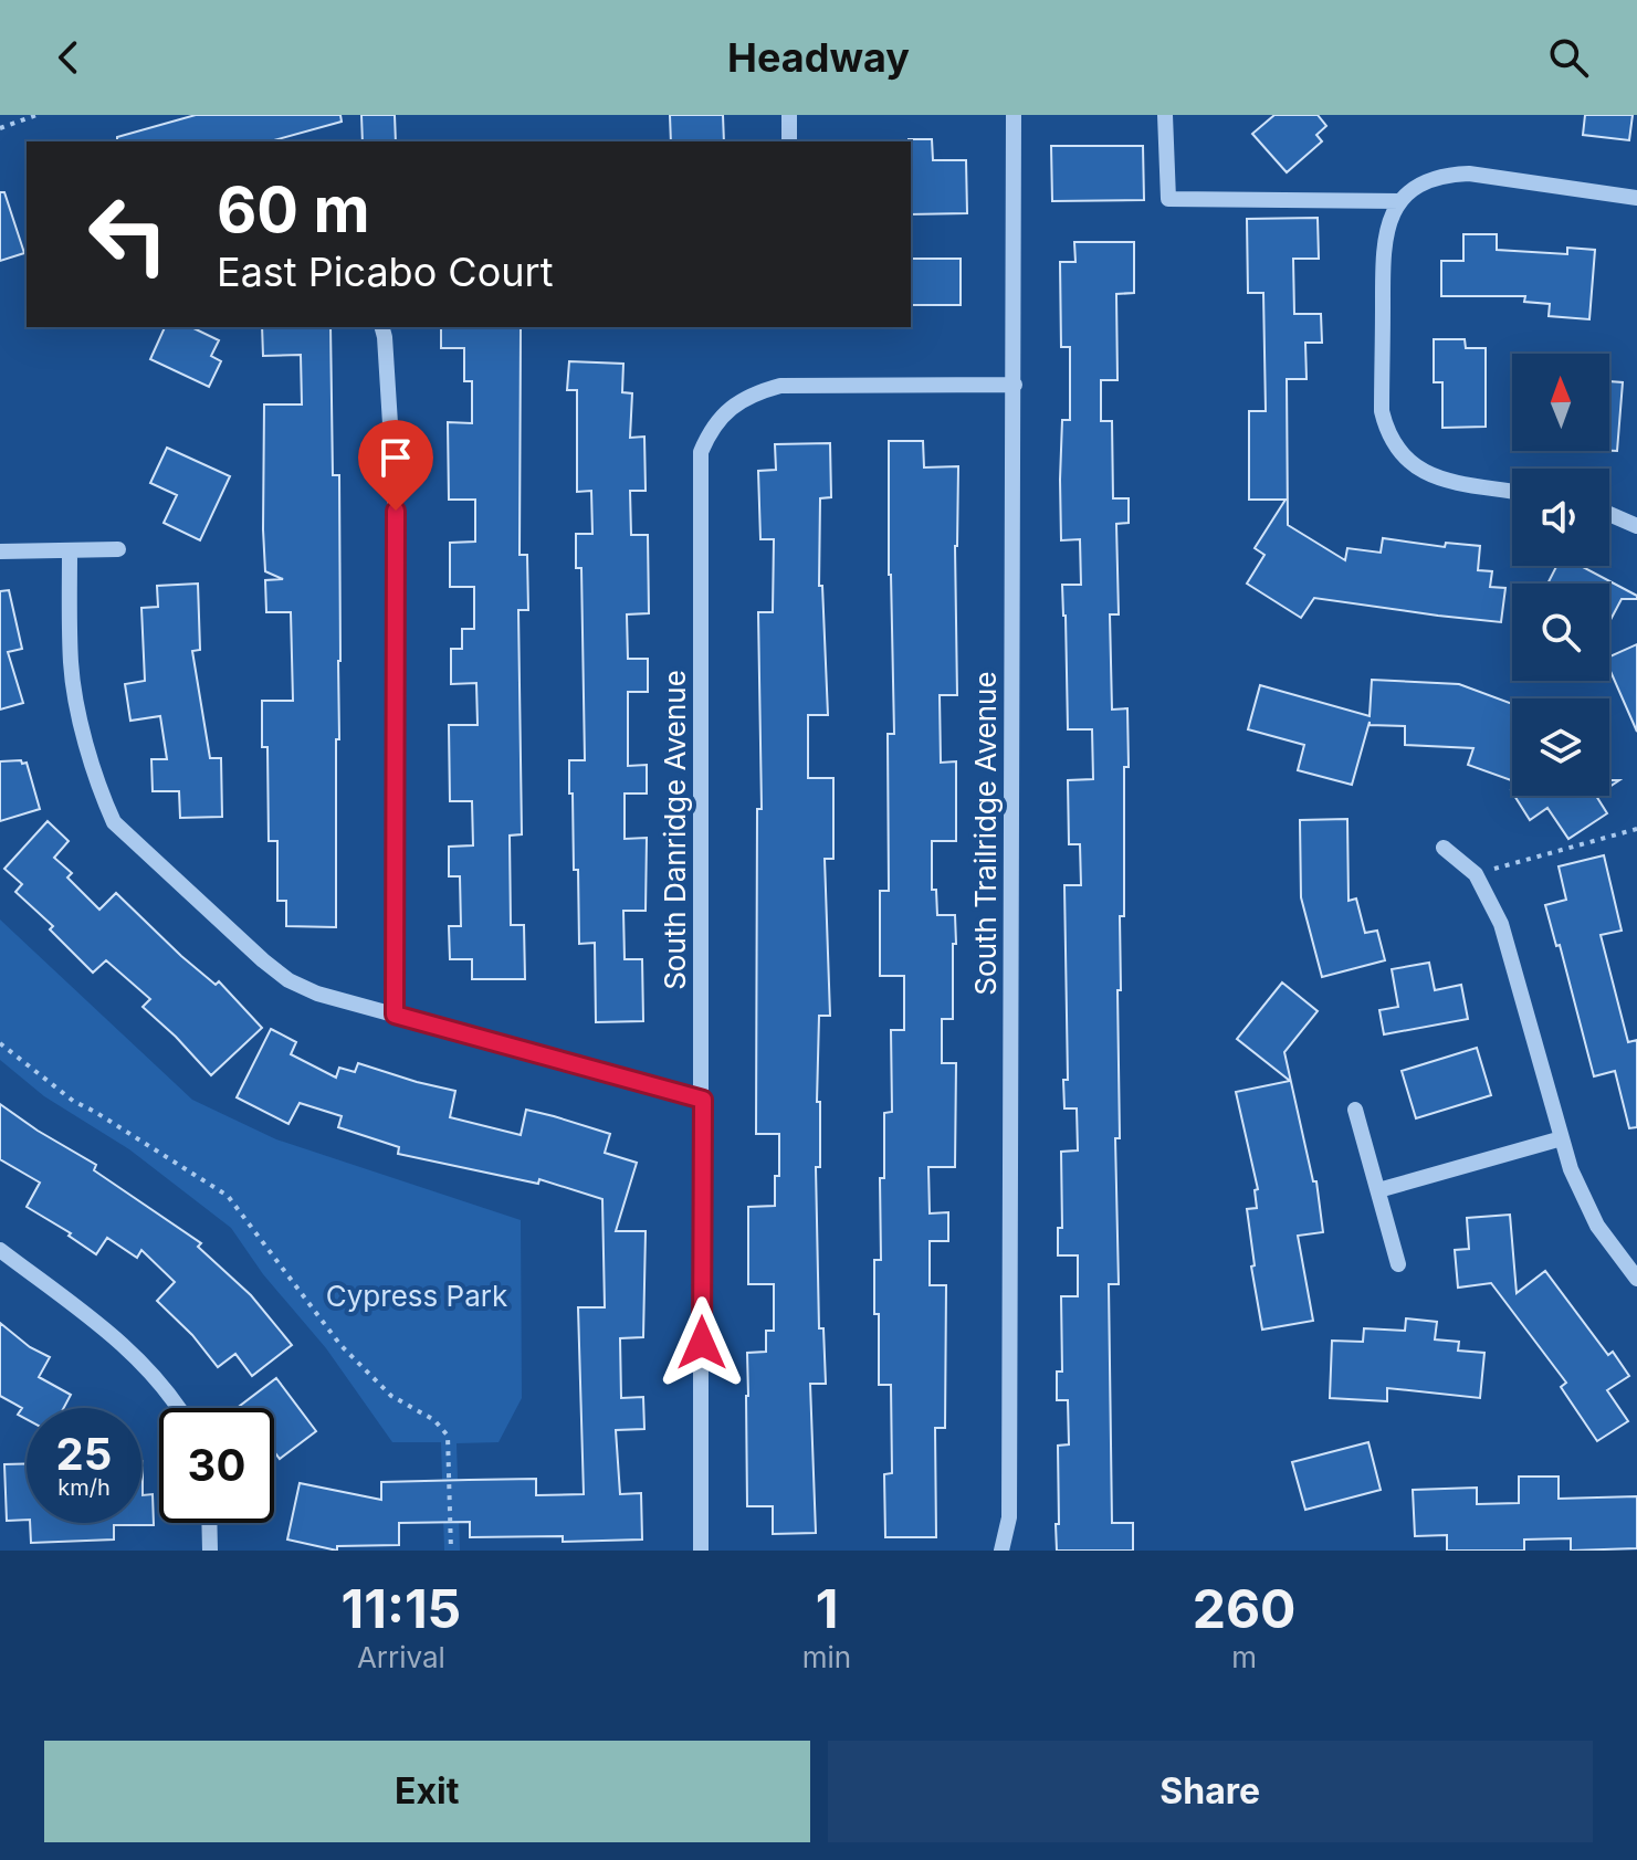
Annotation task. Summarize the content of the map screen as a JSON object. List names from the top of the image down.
{
  "streets": {
    "street": ["South Danridge Avenue", "South Trailridge Avenue"]
  },
  "crossings": [
    ["South Danridge Avenue", "South Trailridge Avenue"]
  ],
  "parks": ["Cypress Park"],
  "north": "top",
  "page": {
    "header": "Headway",
    "turn": ["60 m", "East Picabo Court"],
    "speed": "25 km/h",
    "limit": "30",
    "eta": [
      "11:15",
      "Arrival",
      "1",
      "min",
      "260",
      "m"
    ],
    "buttons": ["Exit", "Share"]
  }
}
